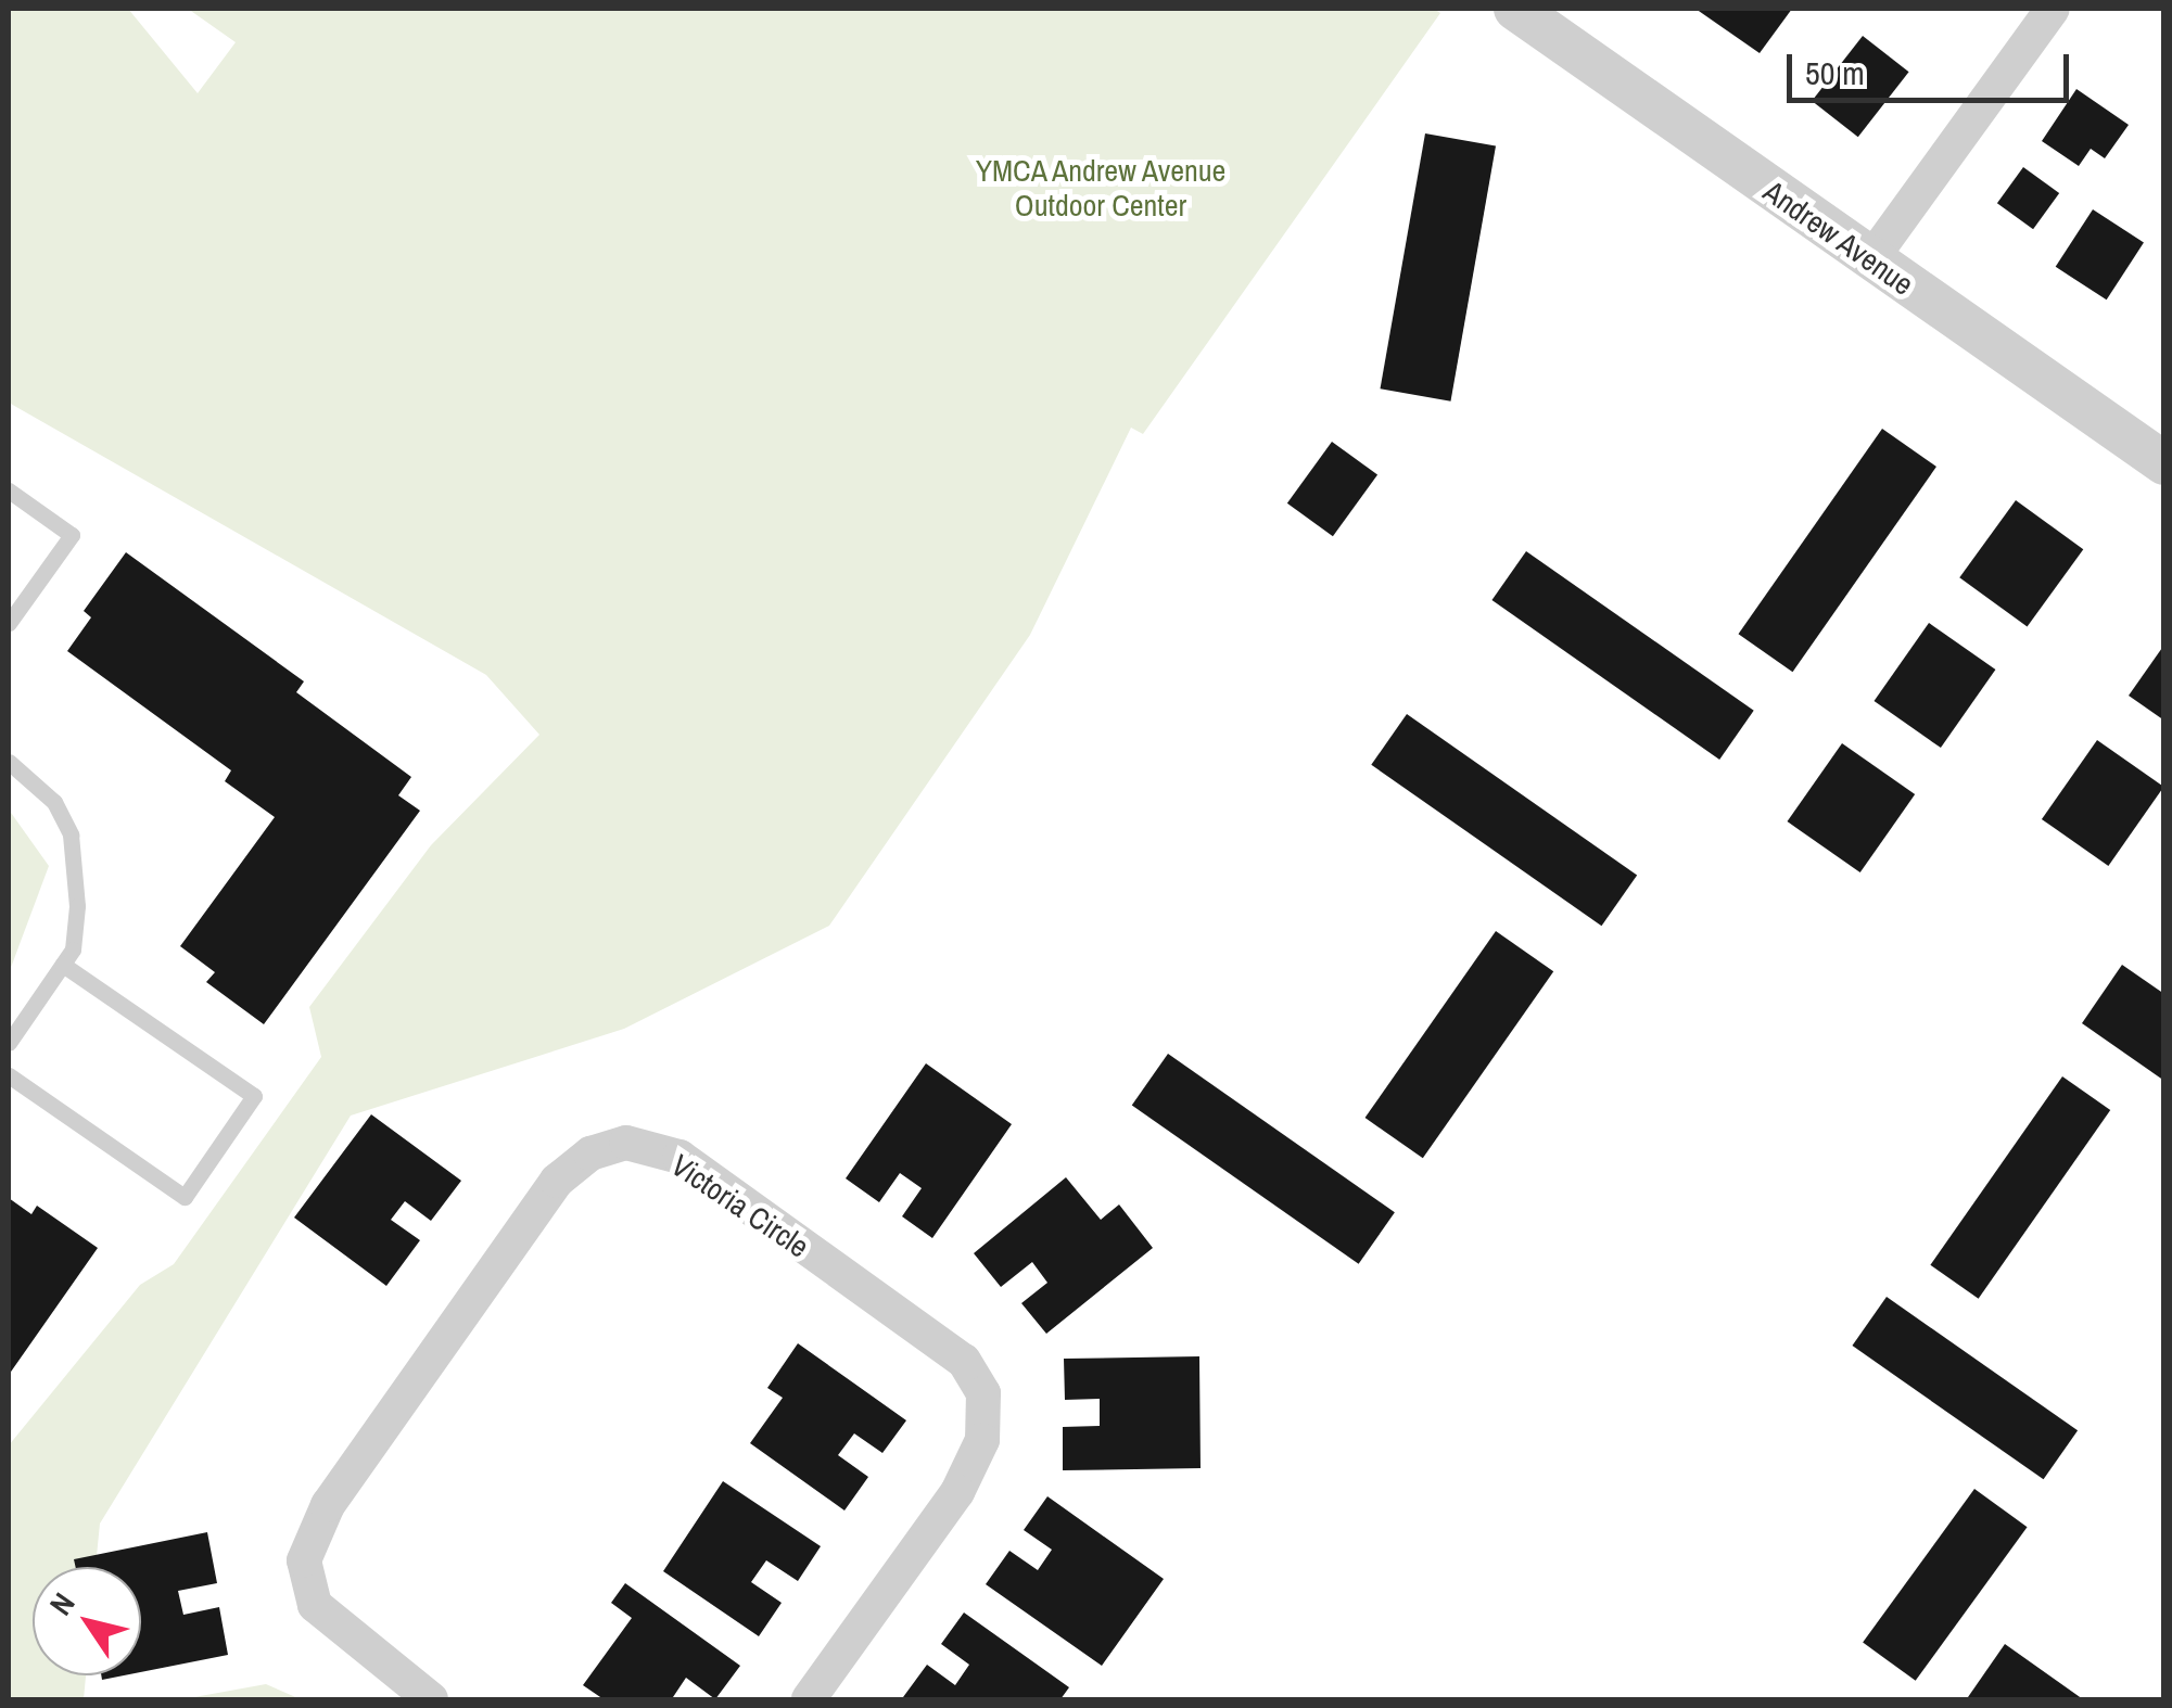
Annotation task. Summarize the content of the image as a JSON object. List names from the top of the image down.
{
  "streets": {
    "street": ["Andrew Avenue", "Victoria Circle"]
  },
  "parks": ["YMCA Andrew Avenue Outdoor Center"],
  "scale_bar": "50 m",
  "north": "top left"
}
